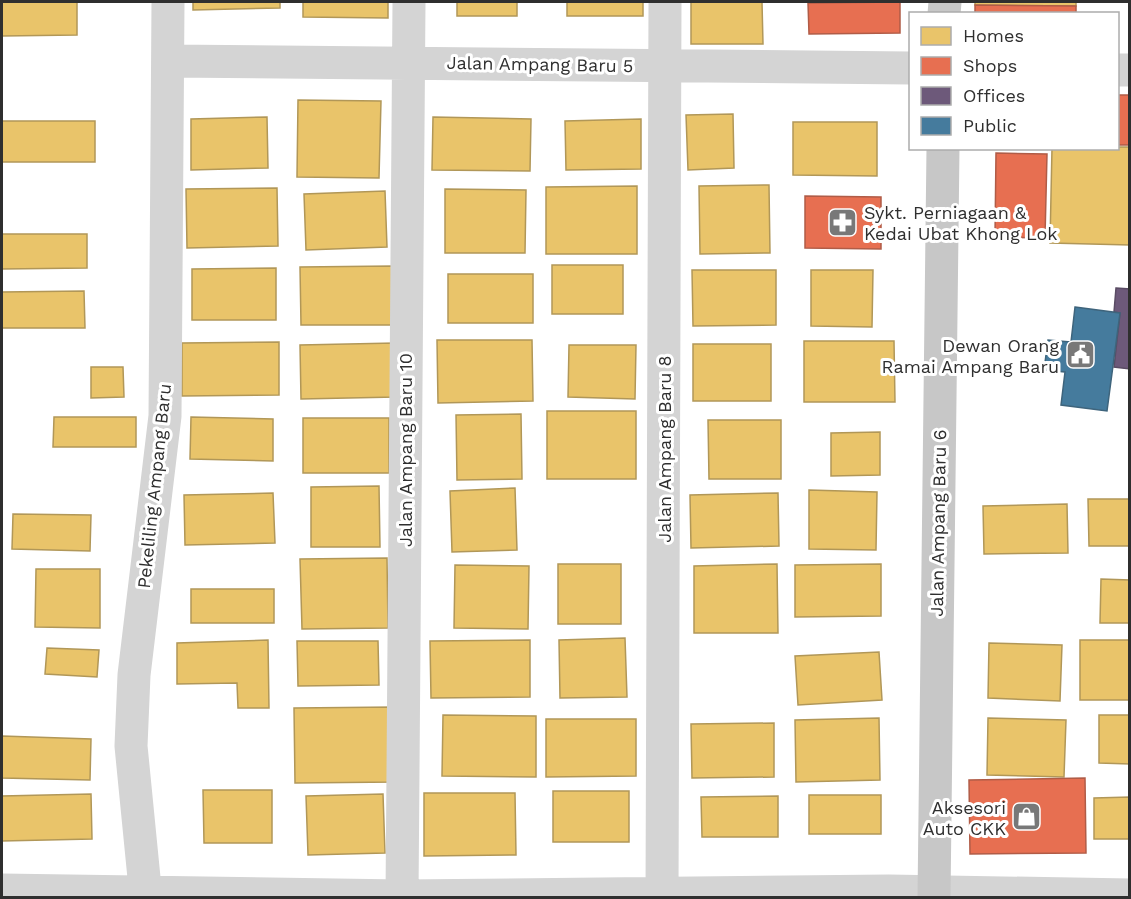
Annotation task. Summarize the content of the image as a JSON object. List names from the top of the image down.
{
  "streets": {
    "main road": ["Jalan Ampang Baru 6"],
    "street": [
      "Jalan Ampang Baru 5",
      "Jalan Ampang Baru 8",
      "Jalan Ampang Baru 10",
      "Pekeliling Ampang Baru"
    ]
  },
  "crossings": [
    ["Jalan Ampang Baru 5", "Jalan Ampang Baru 8"],
    ["Jalan Ampang Baru 5", "Jalan Ampang Baru 10"],
    ["Jalan Ampang Baru 5", "Pekeliling Ampang Baru"]
  ],
  "places": {
    "pharmacy": ["Sykt. Perniagaan & Kedai Ubat Khong Lok"],
    "public building": ["Dewan Orang Ramai Ampang Baru"],
    "shop": ["Aksesori Auto CKK"]
  },
  "legend": [
    "Homes",
    "Shops",
    "Offices",
    "Public"
  ]
}
